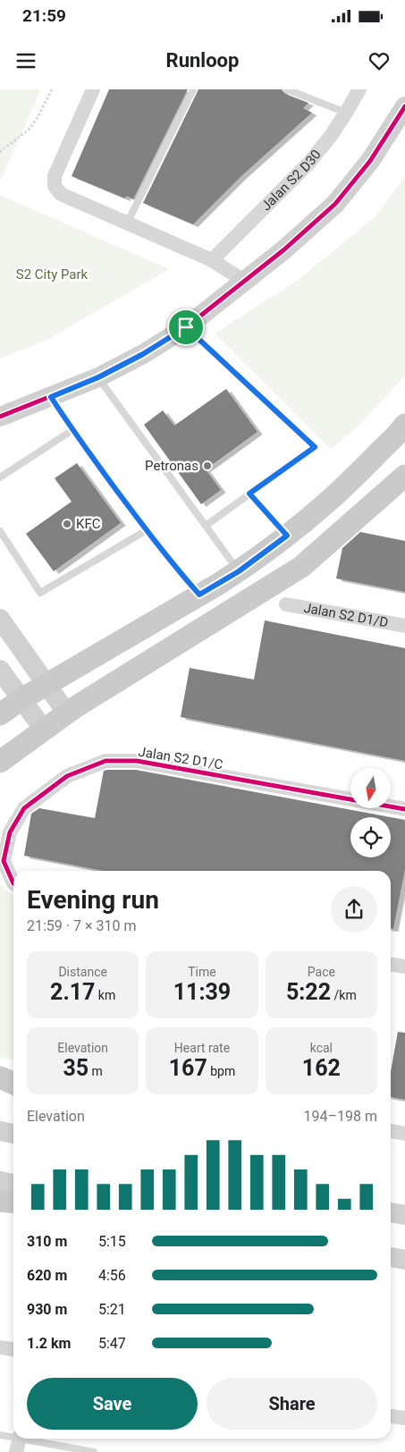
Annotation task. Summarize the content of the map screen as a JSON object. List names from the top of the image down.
{
  "streets": {
    "street": ["Jalan S2 D30", "Jalan S2 D1/D", "Jalan S2 D1/C"]
  },
  "parks": ["S2 City Park"],
  "places": ["Petronas", "KFC"],
  "north": "bottom",
  "page": {
    "status": "21:59",
    "header": "Runloop",
    "heading": ["Evening run", "21:59 · 7 × 310 m"],
    "stats": [
      ["Distance", "2.17 km"],
      ["Time", "11:39"],
      ["Pace", "5:22 /km"],
      ["Elevation", "35 m"],
      ["Heart rate", "167 bpm"],
      ["kcal", "162"]
    ],
    "chart": ["Elevation", "194–198 m"],
    "list": [
      {
        "name": "310 m",
        "note": "5:15"
      },
      {
        "name": "620 m",
        "note": "4:56"
      },
      {
        "name": "930 m",
        "note": "5:21"
      },
      {
        "name": "1.2 km",
        "note": "5:47"
      }
    ],
    "buttons": ["Save", "Share"]
  }
}
